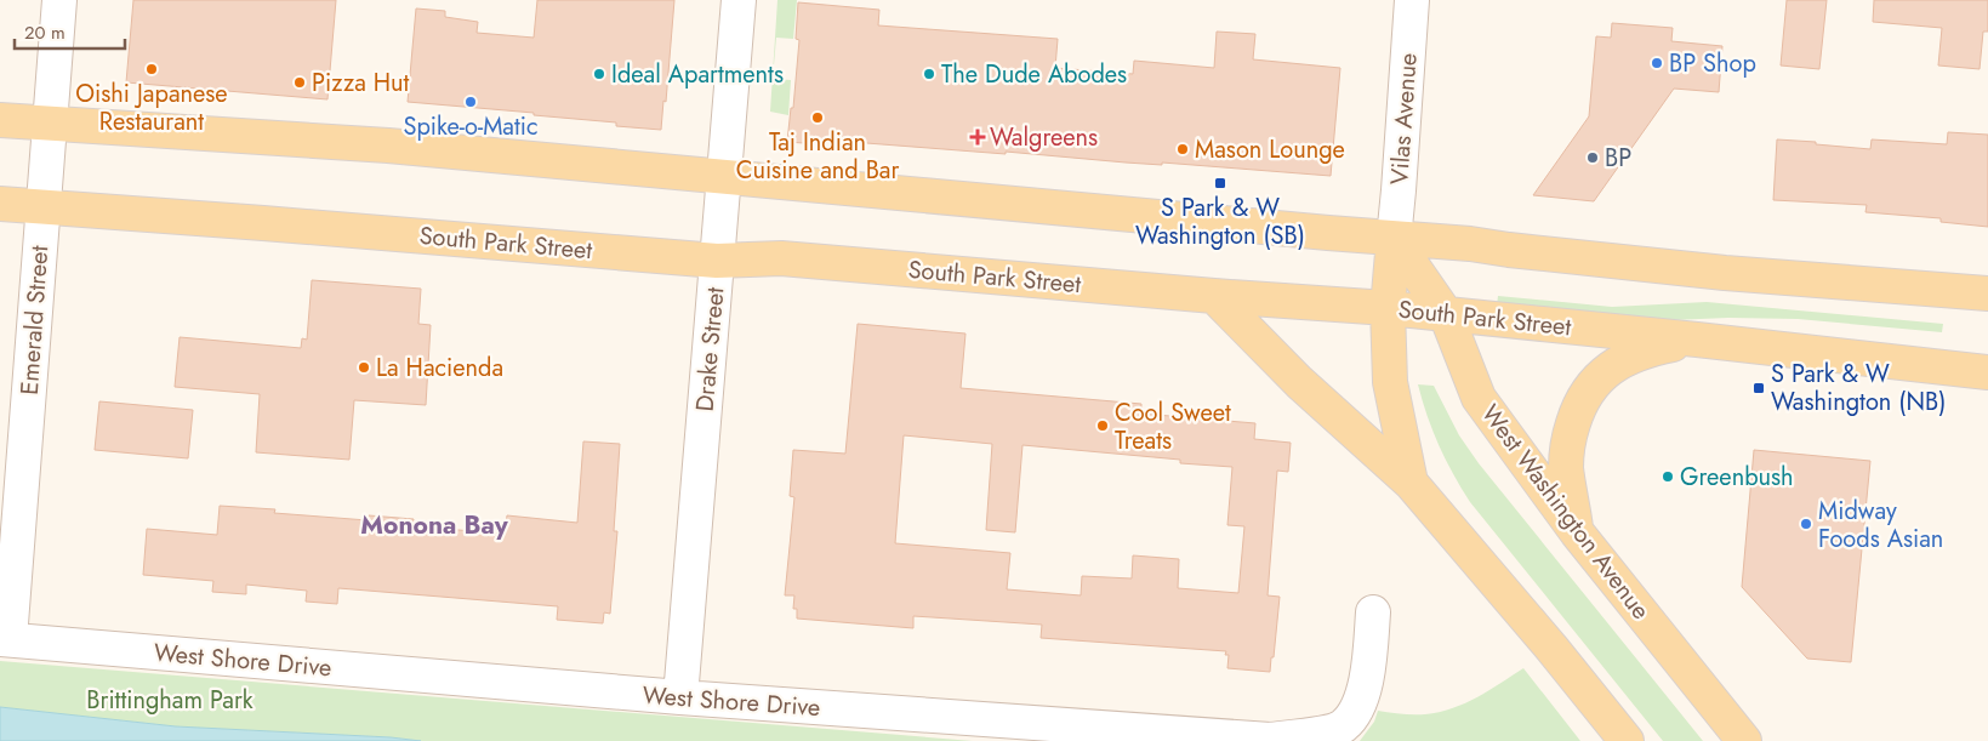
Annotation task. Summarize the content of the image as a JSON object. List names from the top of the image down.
{
  "streets": {
    "main road": ["South Park Street", "West Washington Avenue"],
    "street": [
      "Vilas Avenue",
      "Emerald Street",
      "Drake Street",
      "West Shore Drive"
    ]
  },
  "crossings": [
    ["Vilas Avenue", "West Washington Avenue"],
    ["South Park Street", "Emerald Street"],
    ["South Park Street", "Drake Street"],
    ["South Park Street", "West Washington Avenue"],
    ["Emerald Street", "West Shore Drive"],
    ["Drake Street", "West Shore Drive"]
  ],
  "districts": ["Monona Bay"],
  "parks": ["Brittingham Park"],
  "places": {
    "other": [
      "BP Shop",
      "Oishi Japanese Restaurant",
      "Ideal Apartments",
      "The Dude Abodes",
      "Pizza Hut",
      "Spike-o-Matic",
      "Taj Indian Cuisine and Bar",
      "Mason Lounge",
      "BP",
      "La Hacienda",
      "Cool Sweet Treats",
      "Greenbush",
      "Midway Foods Asian"
    ],
    "health": ["Walgreens"],
    "transit": ["S Park & W Washington (SB)", "S Park & W Washington (NB)"]
  },
  "scale_bar": "20 m"
}
